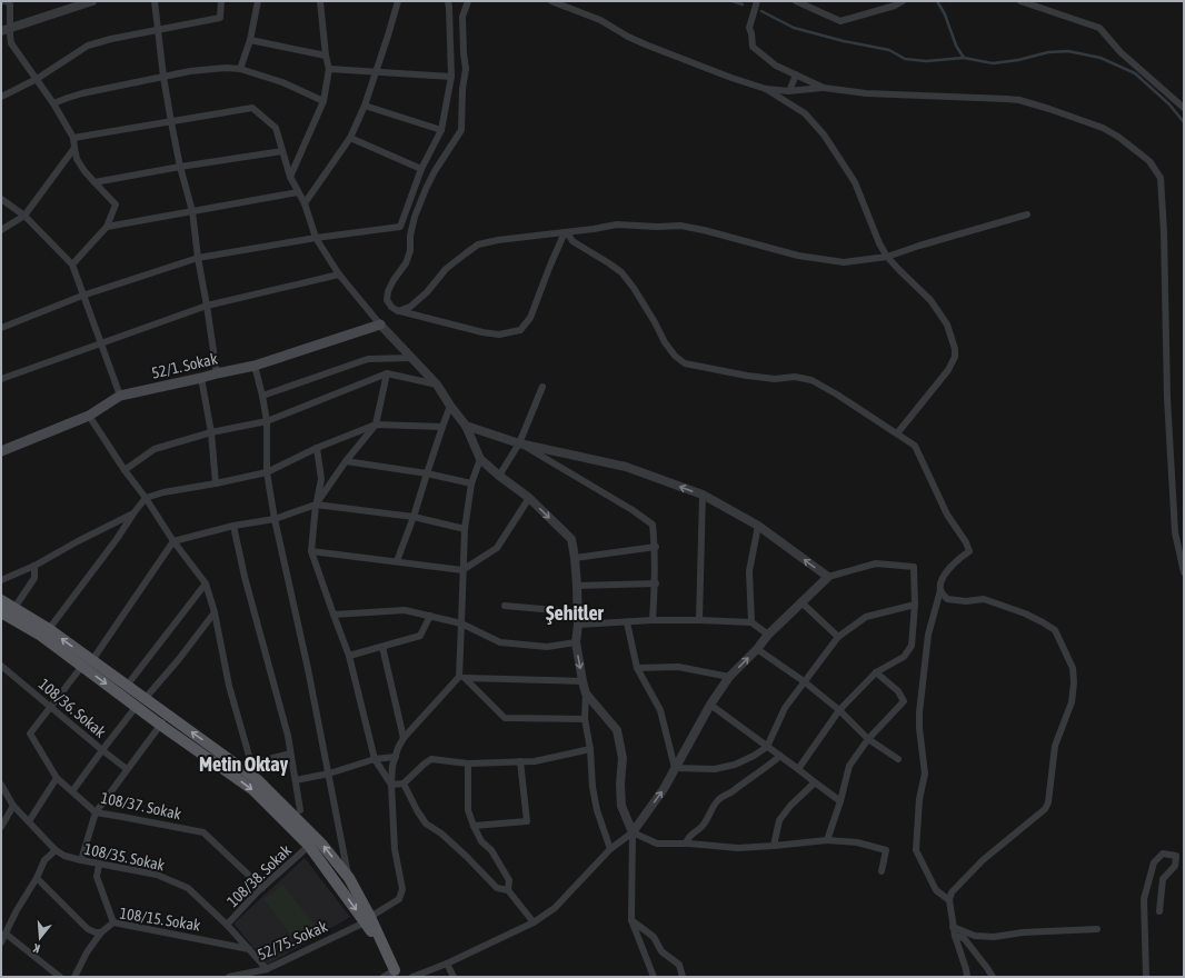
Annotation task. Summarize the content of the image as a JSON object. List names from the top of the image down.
{
  "streets": {
    "main road": ["52/1. Sokak"],
    "street": [
      "108/36. Sokak",
      "108/37. Sokak",
      "108/35. Sokak",
      "108/38. Sokak",
      "108/15. Sokak",
      "52/75. Sokak"
    ]
  },
  "crossings": [
    ["108/36. Sokak", "108/37. Sokak"],
    ["108/37. Sokak", "108/38. Sokak"],
    ["108/35. Sokak", "108/38. Sokak"],
    ["108/35. Sokak", "108/15. Sokak"],
    ["108/35. Sokak", "52/75. Sokak"]
  ],
  "districts": ["Şehitler", "Metin Oktay"],
  "north": "bottom"
}
